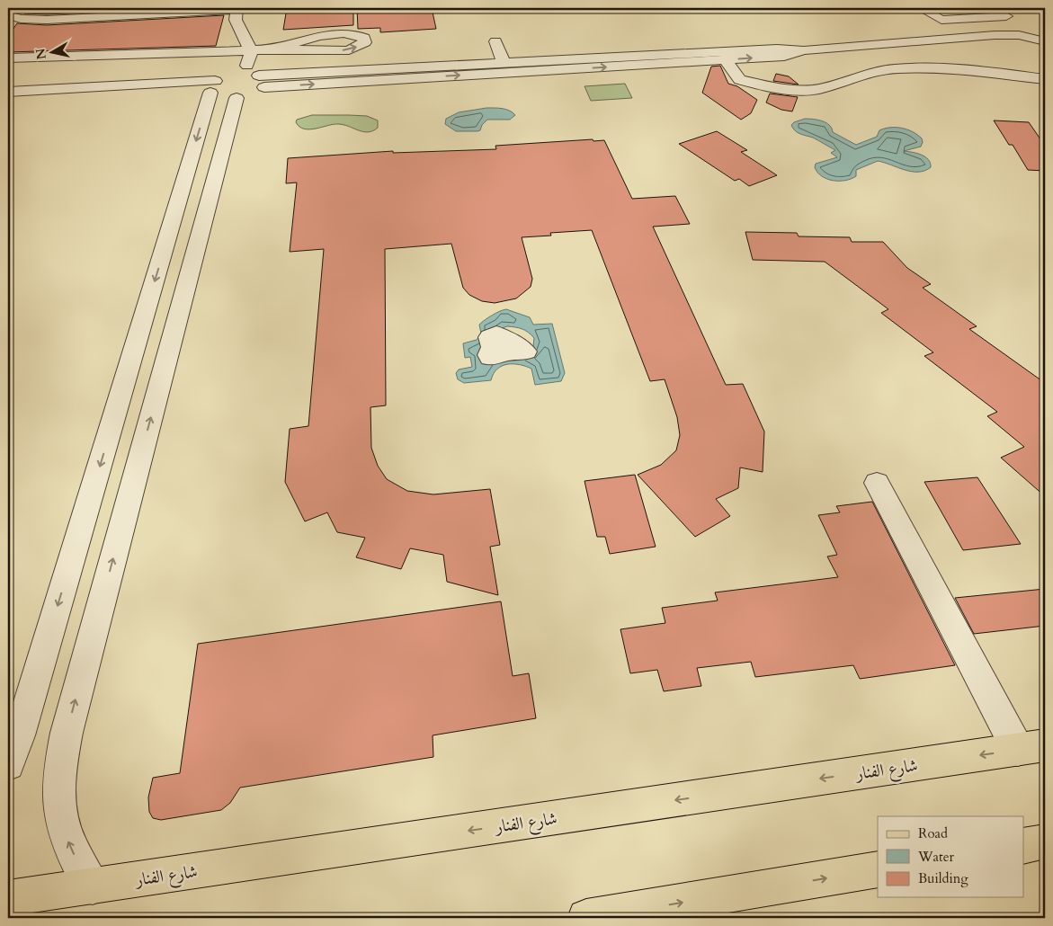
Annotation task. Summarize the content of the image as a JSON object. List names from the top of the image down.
{
  "streets": {
    "main road": ["شارع الفنار"]
  },
  "legend": ["Road", "Water", "Building"],
  "north": "left"
}
